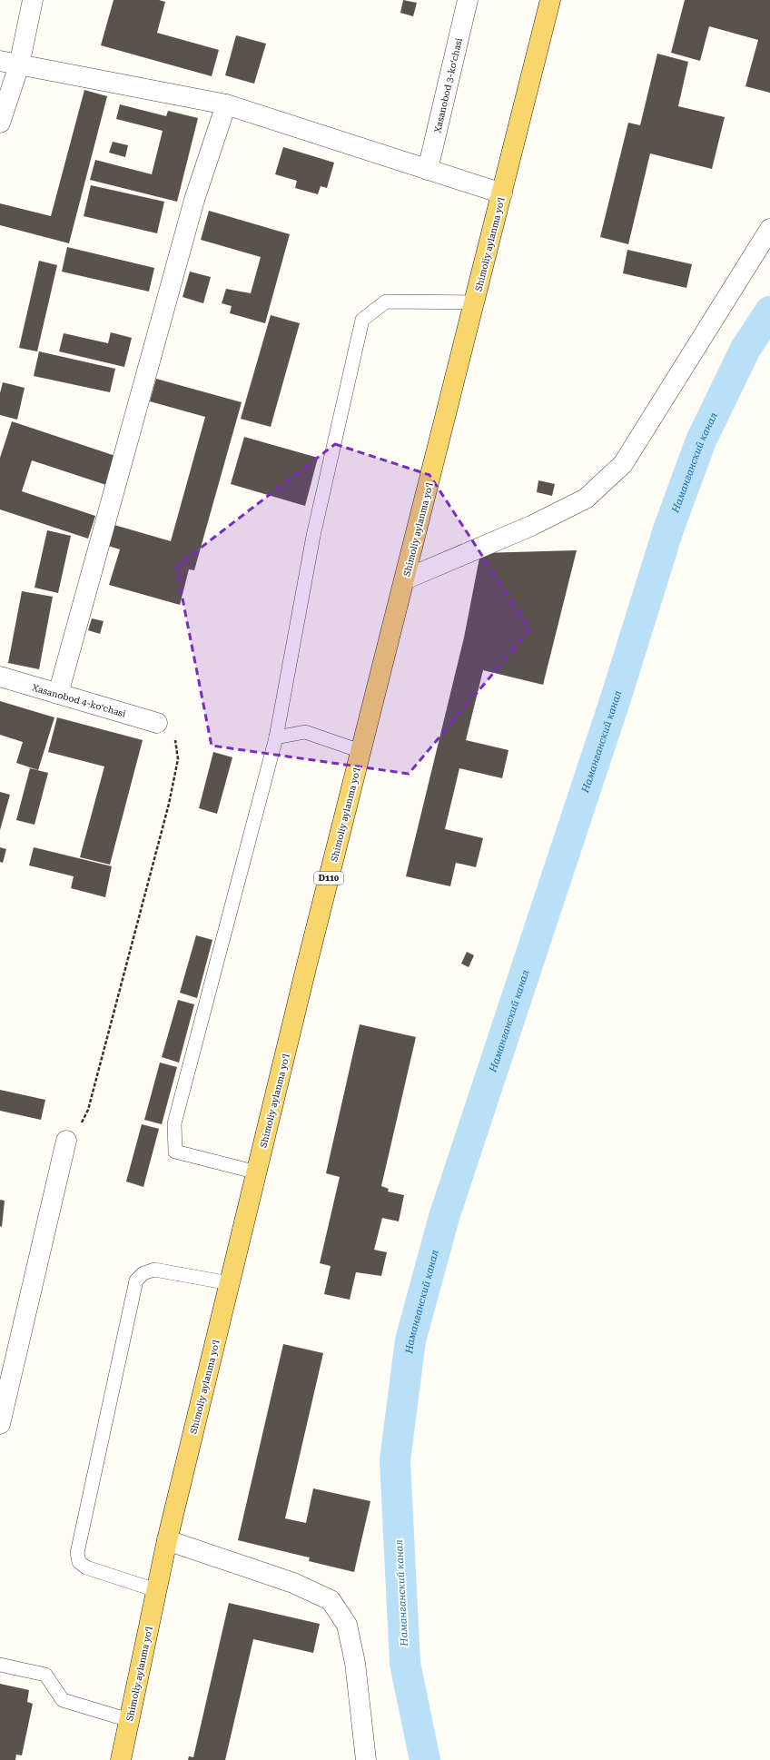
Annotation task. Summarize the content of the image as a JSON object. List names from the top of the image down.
{
  "streets": {
    "main road": ["Shimoliy aylanma yoʻl", "D110"],
    "street": ["Xasanobod 3-koʻchasi", "Xasanobod 4-koʻchasi"]
  },
  "water": ["Наманганский канал"]
}
